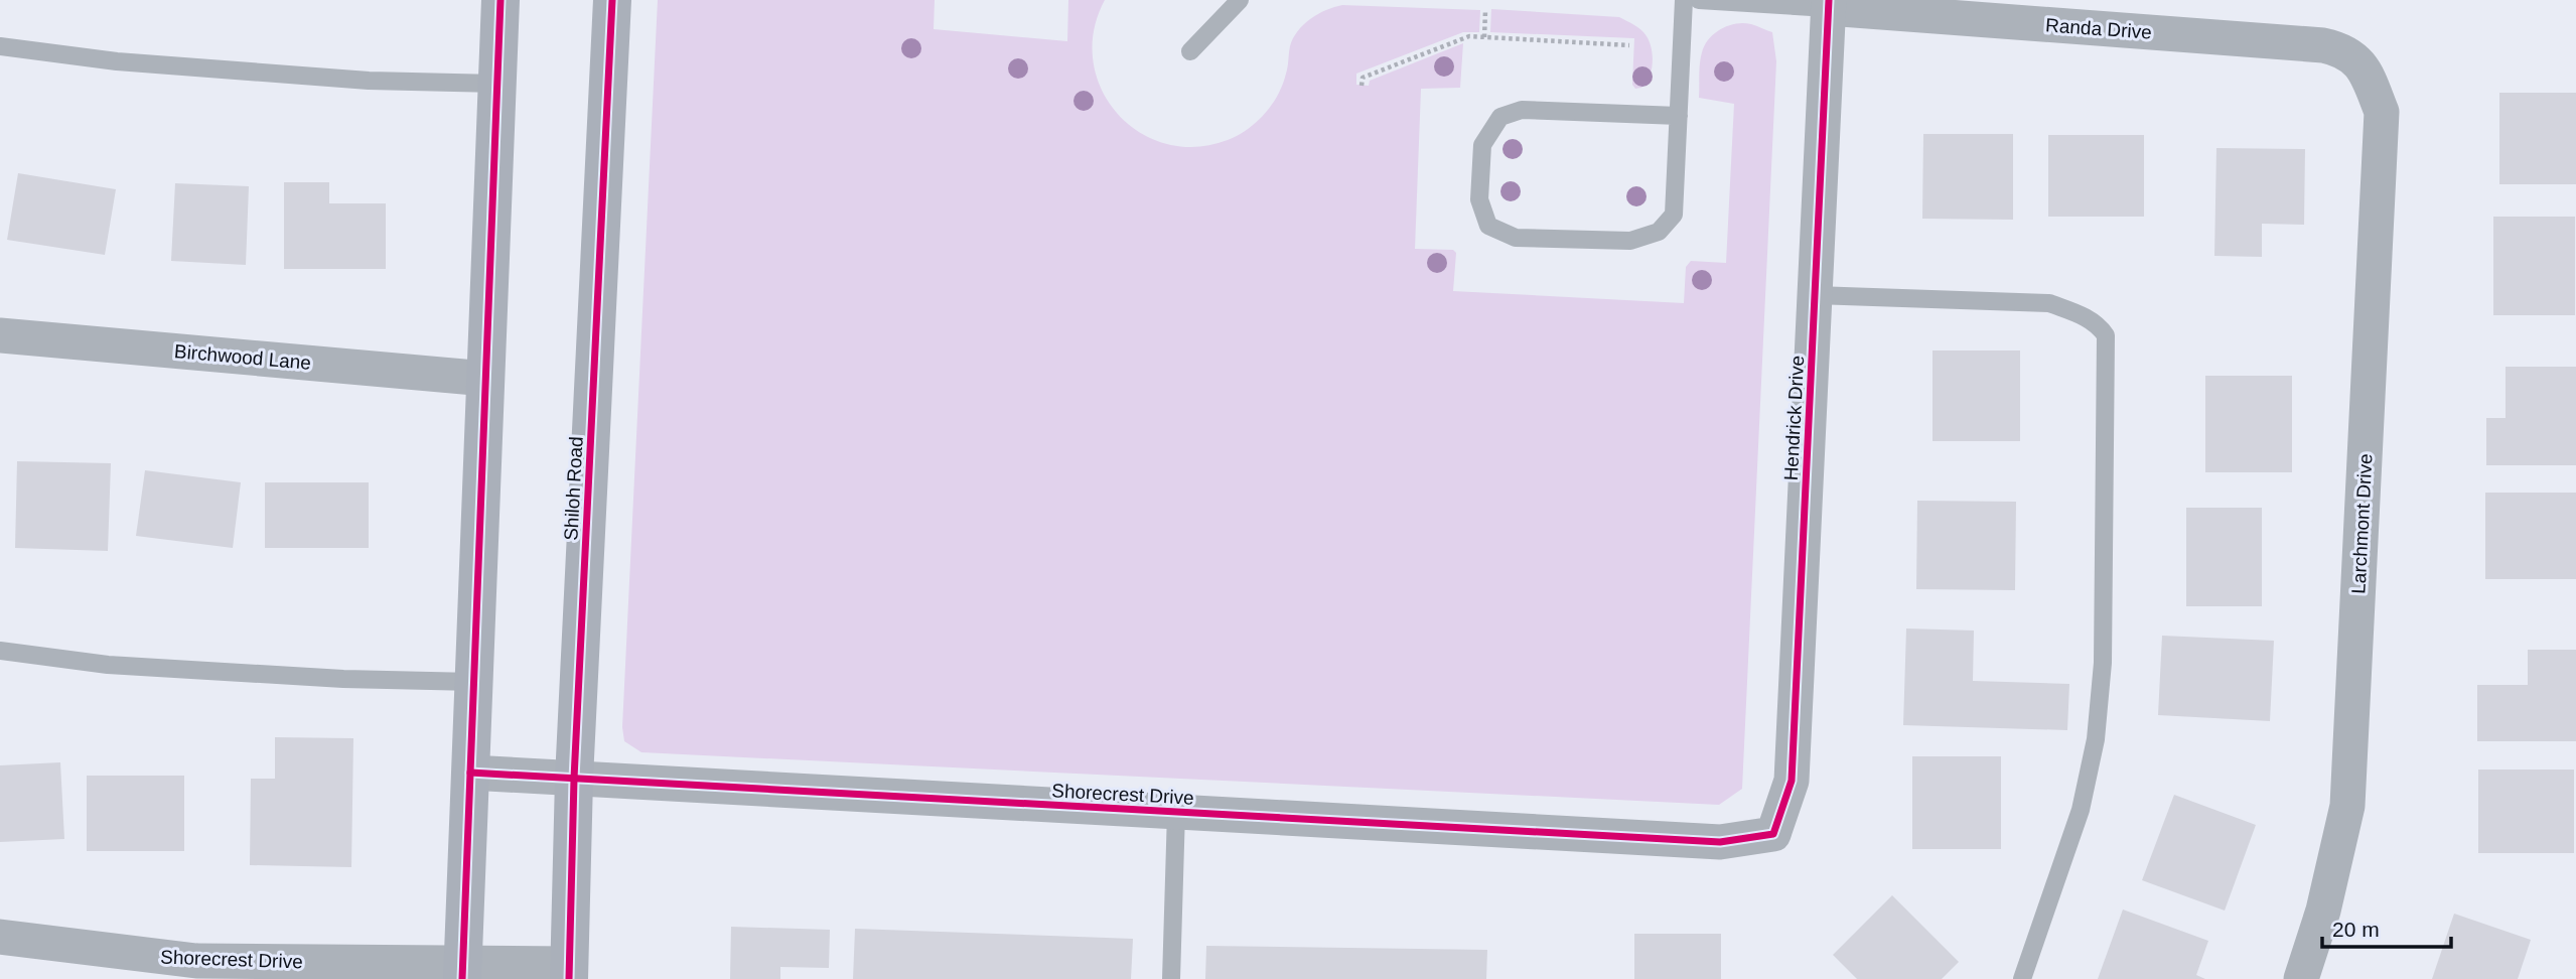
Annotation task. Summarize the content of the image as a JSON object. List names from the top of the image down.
{
  "streets": {
    "main road": ["Shiloh Road"],
    "street": [
      "Randa Drive",
      "Birchwood Lane",
      "Hendrick Drive",
      "Larchmont Drive",
      "Shorecrest Drive"
    ]
  },
  "crossings": [
    ["Randa Drive", "Hendrick Drive"],
    ["Randa Drive", "Larchmont Drive"],
    ["Hendrick Drive", "Shorecrest Drive"],
    ["Shiloh Road", "Shorecrest Drive"]
  ],
  "scale_bar": "20 m"
}
